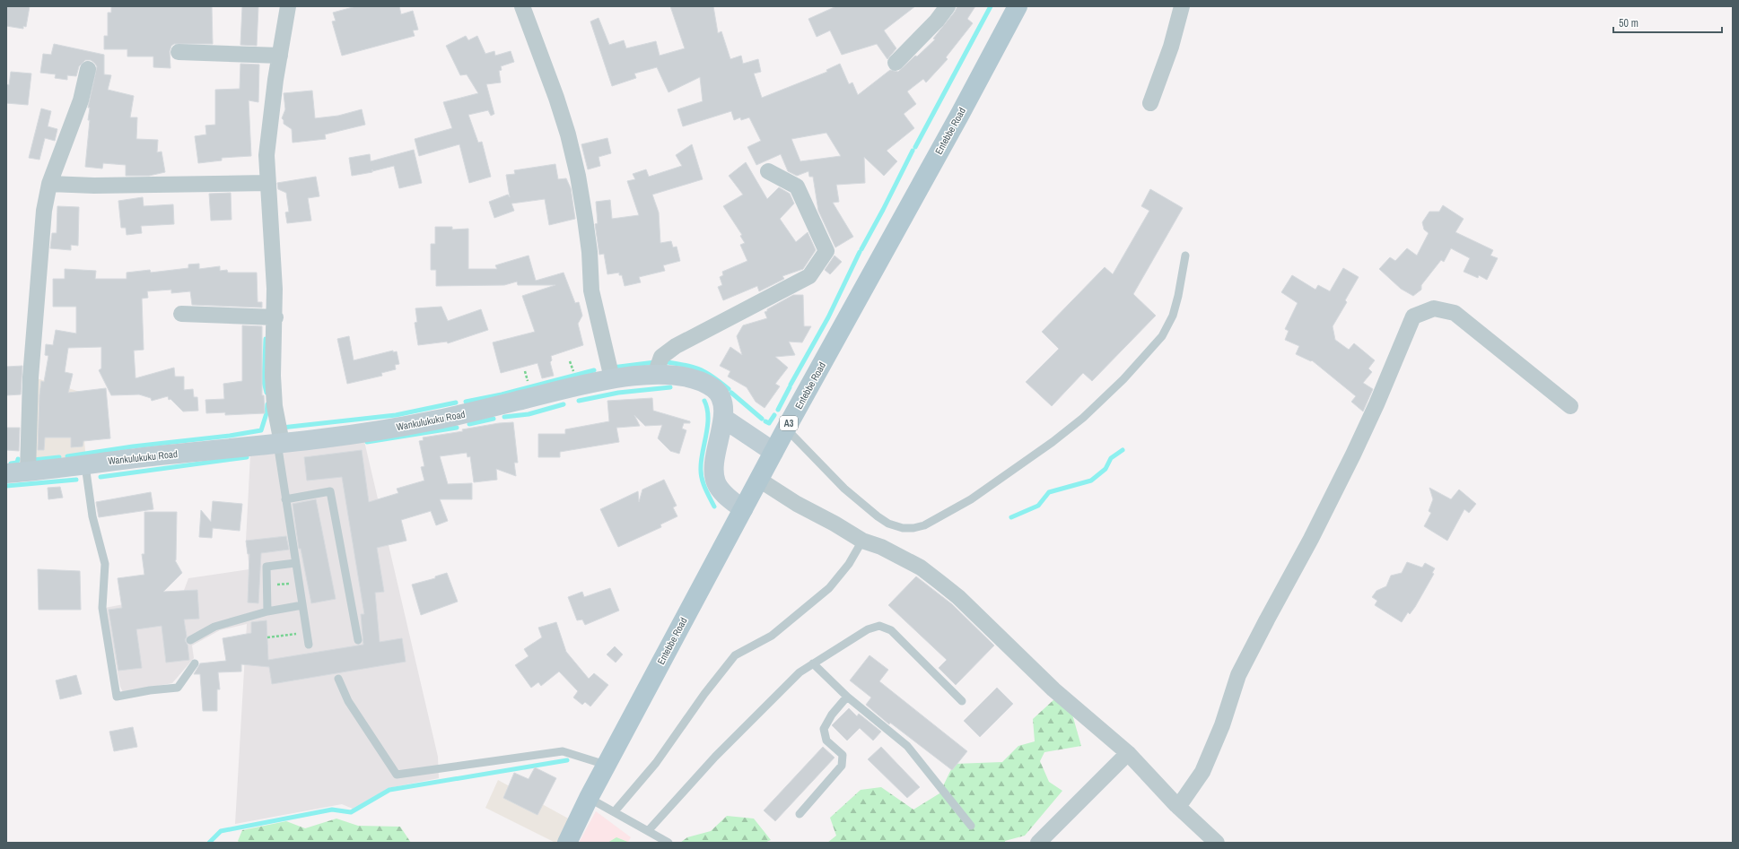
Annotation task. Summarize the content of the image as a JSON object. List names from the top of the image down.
{
  "streets": {
    "main road": ["Entebbe Road", "Wankulukuku Road", "A3"]
  },
  "crossings": [
    ["Entebbe Road", "Wankulukuku Road"]
  ],
  "scale_bar": "50 m"
}
